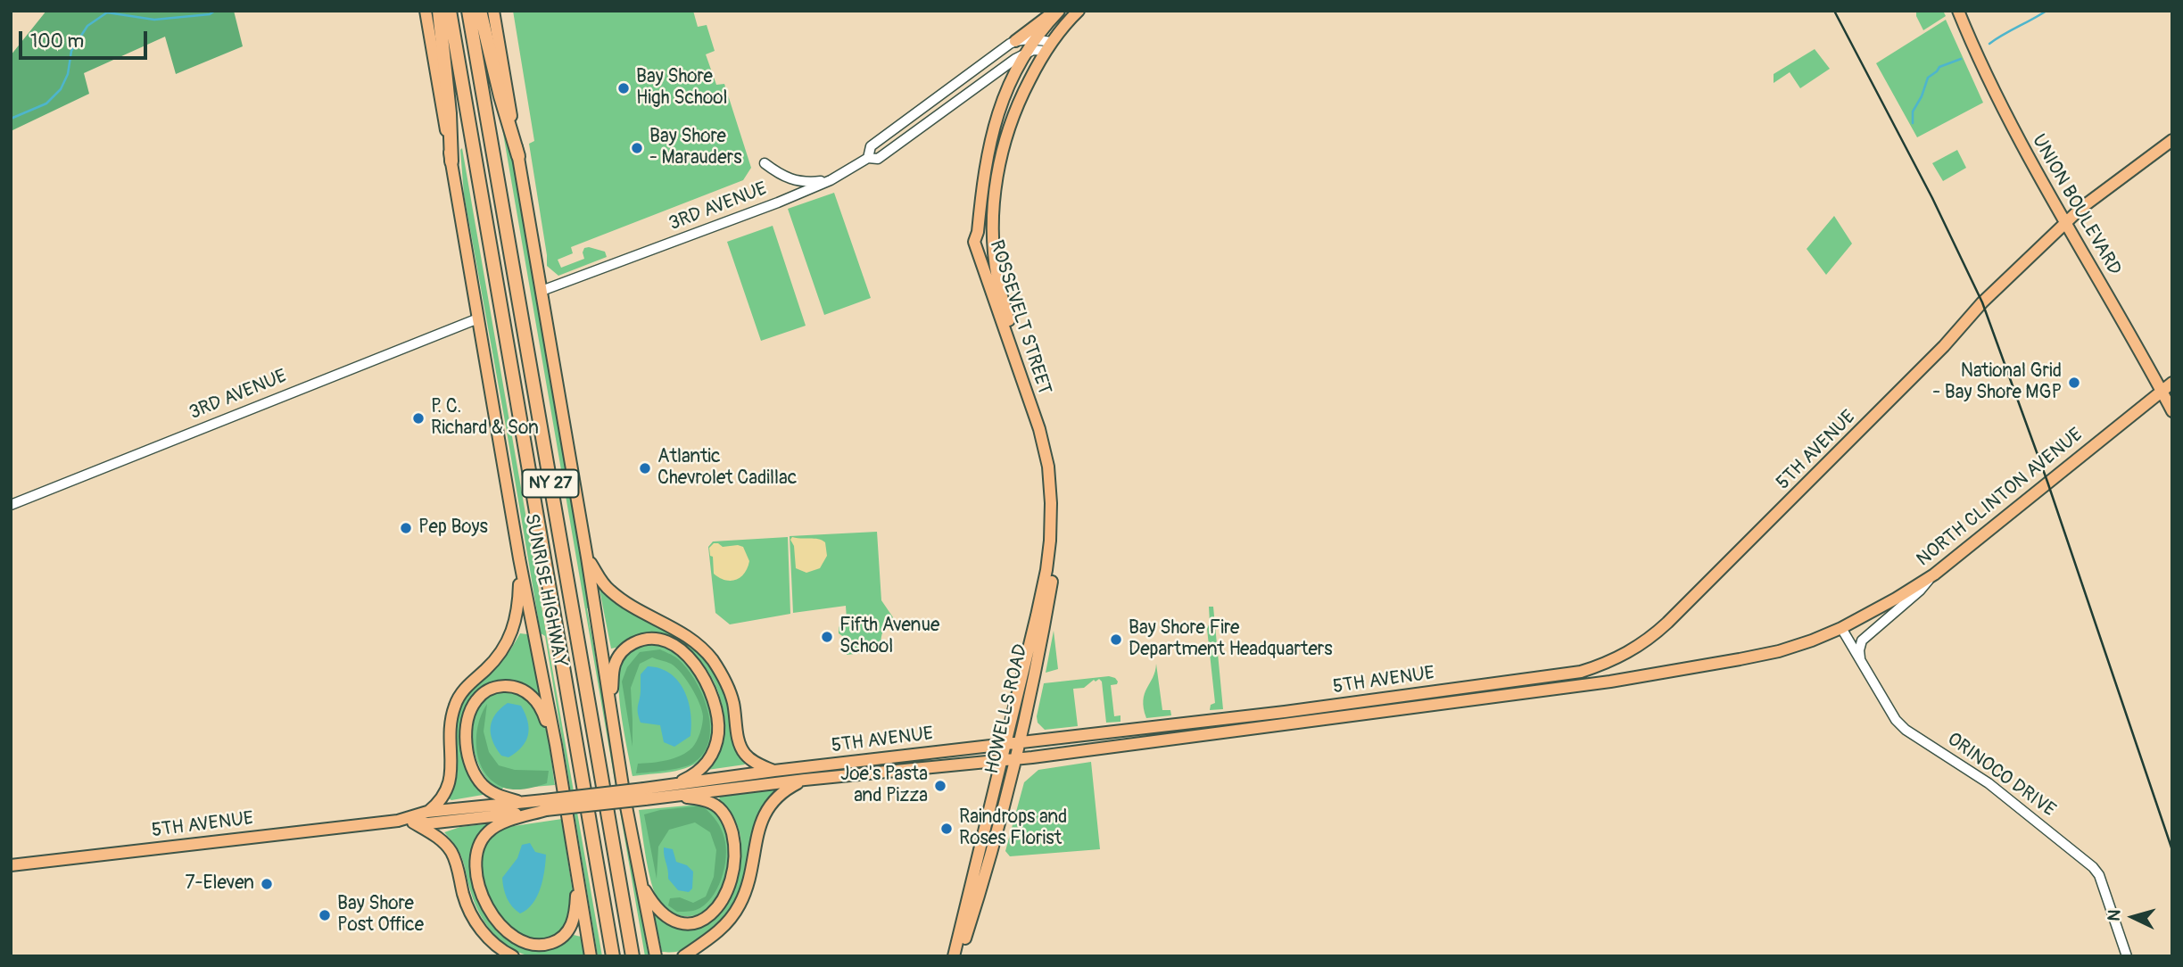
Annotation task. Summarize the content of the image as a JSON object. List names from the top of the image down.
{
  "streets": {
    "highway": ["NY 27", "SUNRISE HIGHWAY"],
    "main road": [
      "UNION BOULEVARD",
      "ROSSEVELT STREET",
      "5TH AVENUE",
      "NORTH CLINTON AVENUE",
      "HOWELLS ROAD"
    ],
    "street": ["3RD AVENUE", "ORINOCO DRIVE"]
  },
  "crossings": [
    ["UNION BOULEVARD", "5TH AVENUE"],
    ["UNION BOULEVARD", "NORTH CLINTON AVENUE"],
    ["3RD AVENUE", "ROSSEVELT STREET"],
    ["3RD AVENUE", "SUNRISE HIGHWAY"],
    ["ROSSEVELT STREET", "HOWELLS ROAD"],
    ["5TH AVENUE", "NORTH CLINTON AVENUE"],
    ["5TH AVENUE", "HOWELLS ROAD"],
    ["5TH AVENUE", "ORINOCO DRIVE"],
    ["NORTH CLINTON AVENUE", "ORINOCO DRIVE"]
  ],
  "places": [
    "Bay Shore High School",
    "Bay Shore - Marauders",
    "National Grid - Bay Shore MGP",
    "P. C. Richard & Son",
    "Atlantic Chevrolet Cadillac",
    "Pep Boys",
    "Fifth Avenue School",
    "Bay Shore Fire Department Headquarters",
    "Joe's Pasta and Pizza",
    "Raindrops and Roses Florist",
    "7-Eleven",
    "Bay Shore Post Office"
  ],
  "scale_bar": "100 m",
  "north": "left"
}
